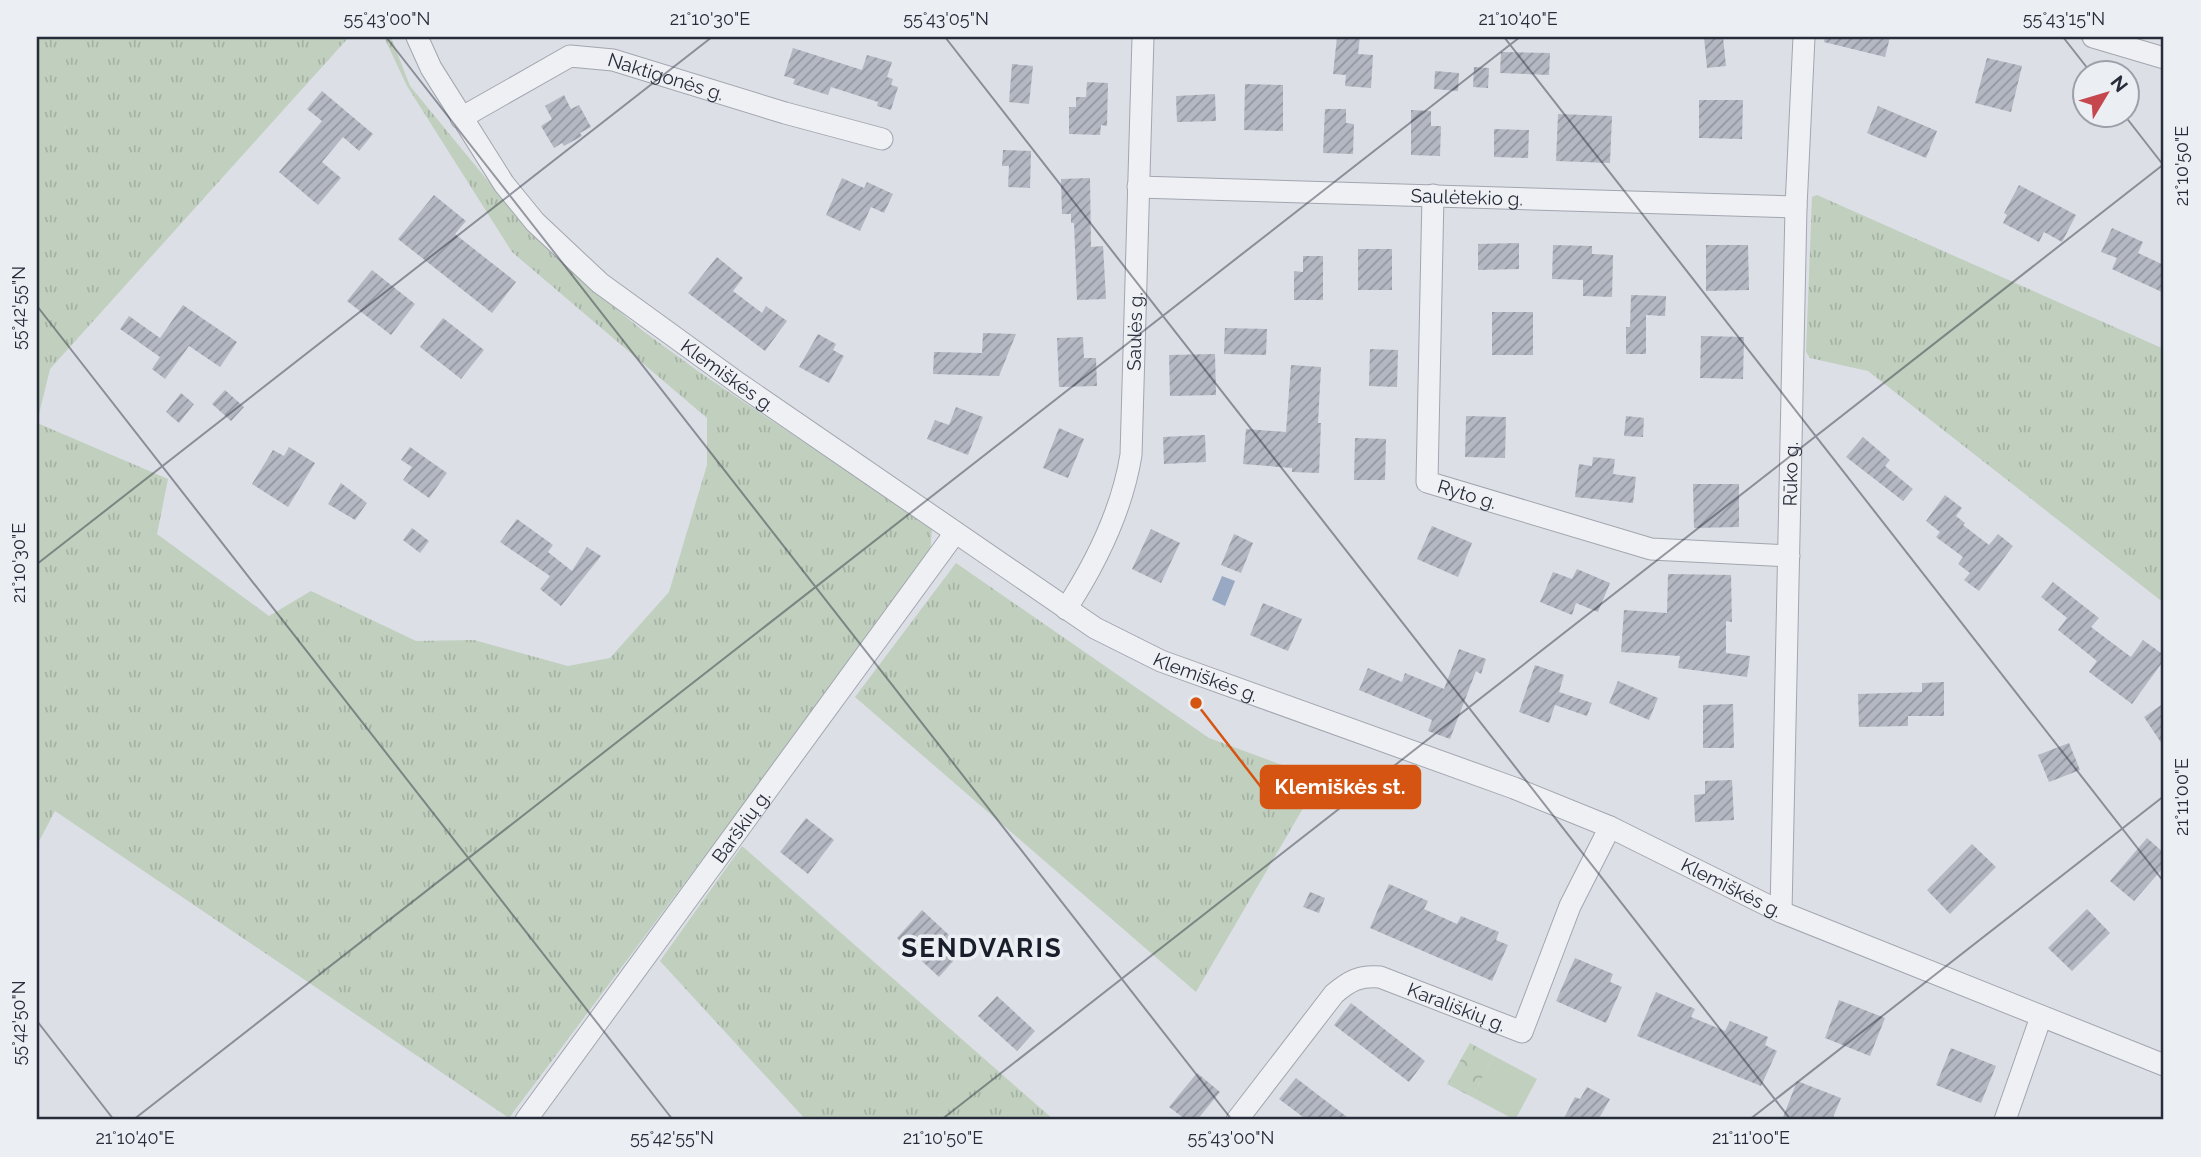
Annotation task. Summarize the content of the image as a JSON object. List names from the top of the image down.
{
  "streets": {
    "street": [
      "Naktigonės g.",
      "Saulėtekio g.",
      "Saulės g.",
      "Klemiškės g.",
      "Rūko g.",
      "Ryto g.",
      "Barškių g.",
      "Karališkių g."
    ]
  },
  "crossings": [
    ["Naktigonės g.", "Klemiškės g."],
    ["Saulėtekio g.", "Saulės g."],
    ["Saulėtekio g.", "Rūko g."],
    ["Saulėtekio g.", "Ryto g."],
    ["Saulės g.", "Klemiškės g."],
    ["Klemiškės g.", "Rūko g."],
    ["Klemiškės g.", "Barškių g."],
    ["Klemiškės g.", "Karališkių g."],
    ["Rūko g.", "Ryto g."]
  ],
  "districts": ["SENDVARIS"],
  "places": ["Klemiškės st."],
  "north": "top right",
  "coordinates": [
    "55°43'00\"N",
    "21°10'30\"E",
    "55°43'05\"N",
    "21°10'40\"E",
    "55°43'15\"N",
    "21°10'50\"E",
    "55°42'55\"N",
    "21°11'00\"E",
    "55°42'50\"N"
  ]
}
